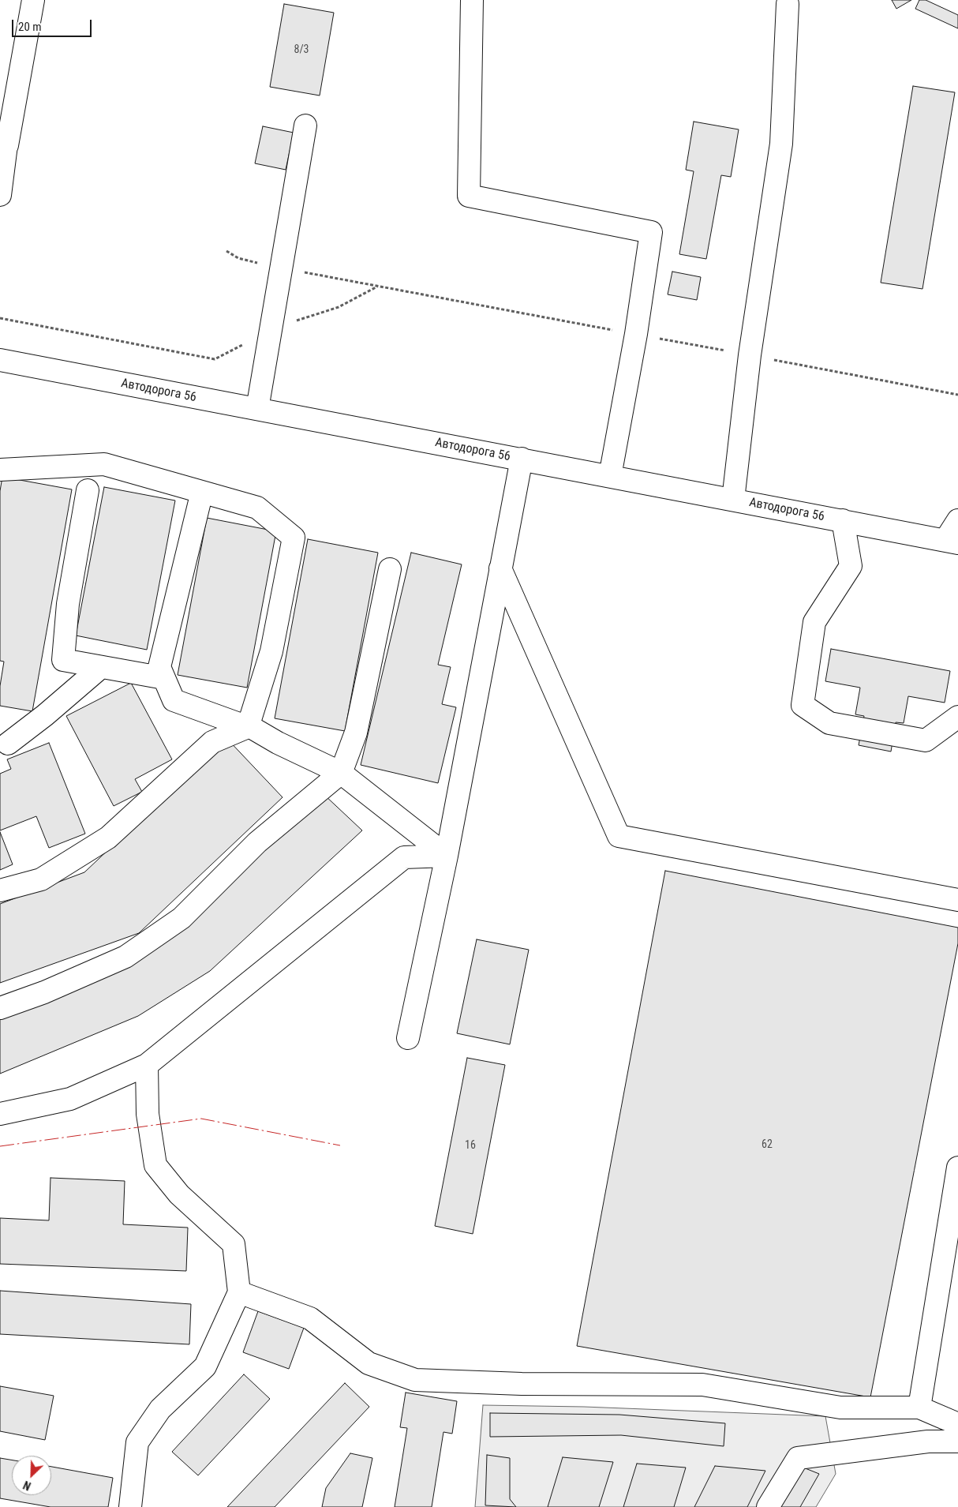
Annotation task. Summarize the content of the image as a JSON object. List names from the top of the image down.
{
  "streets": {
    "street": ["Автодорога 56"]
  },
  "house_numbers": ["8/3", "62", "16"],
  "scale_bar": "20 m",
  "north": "bottom left"
}
